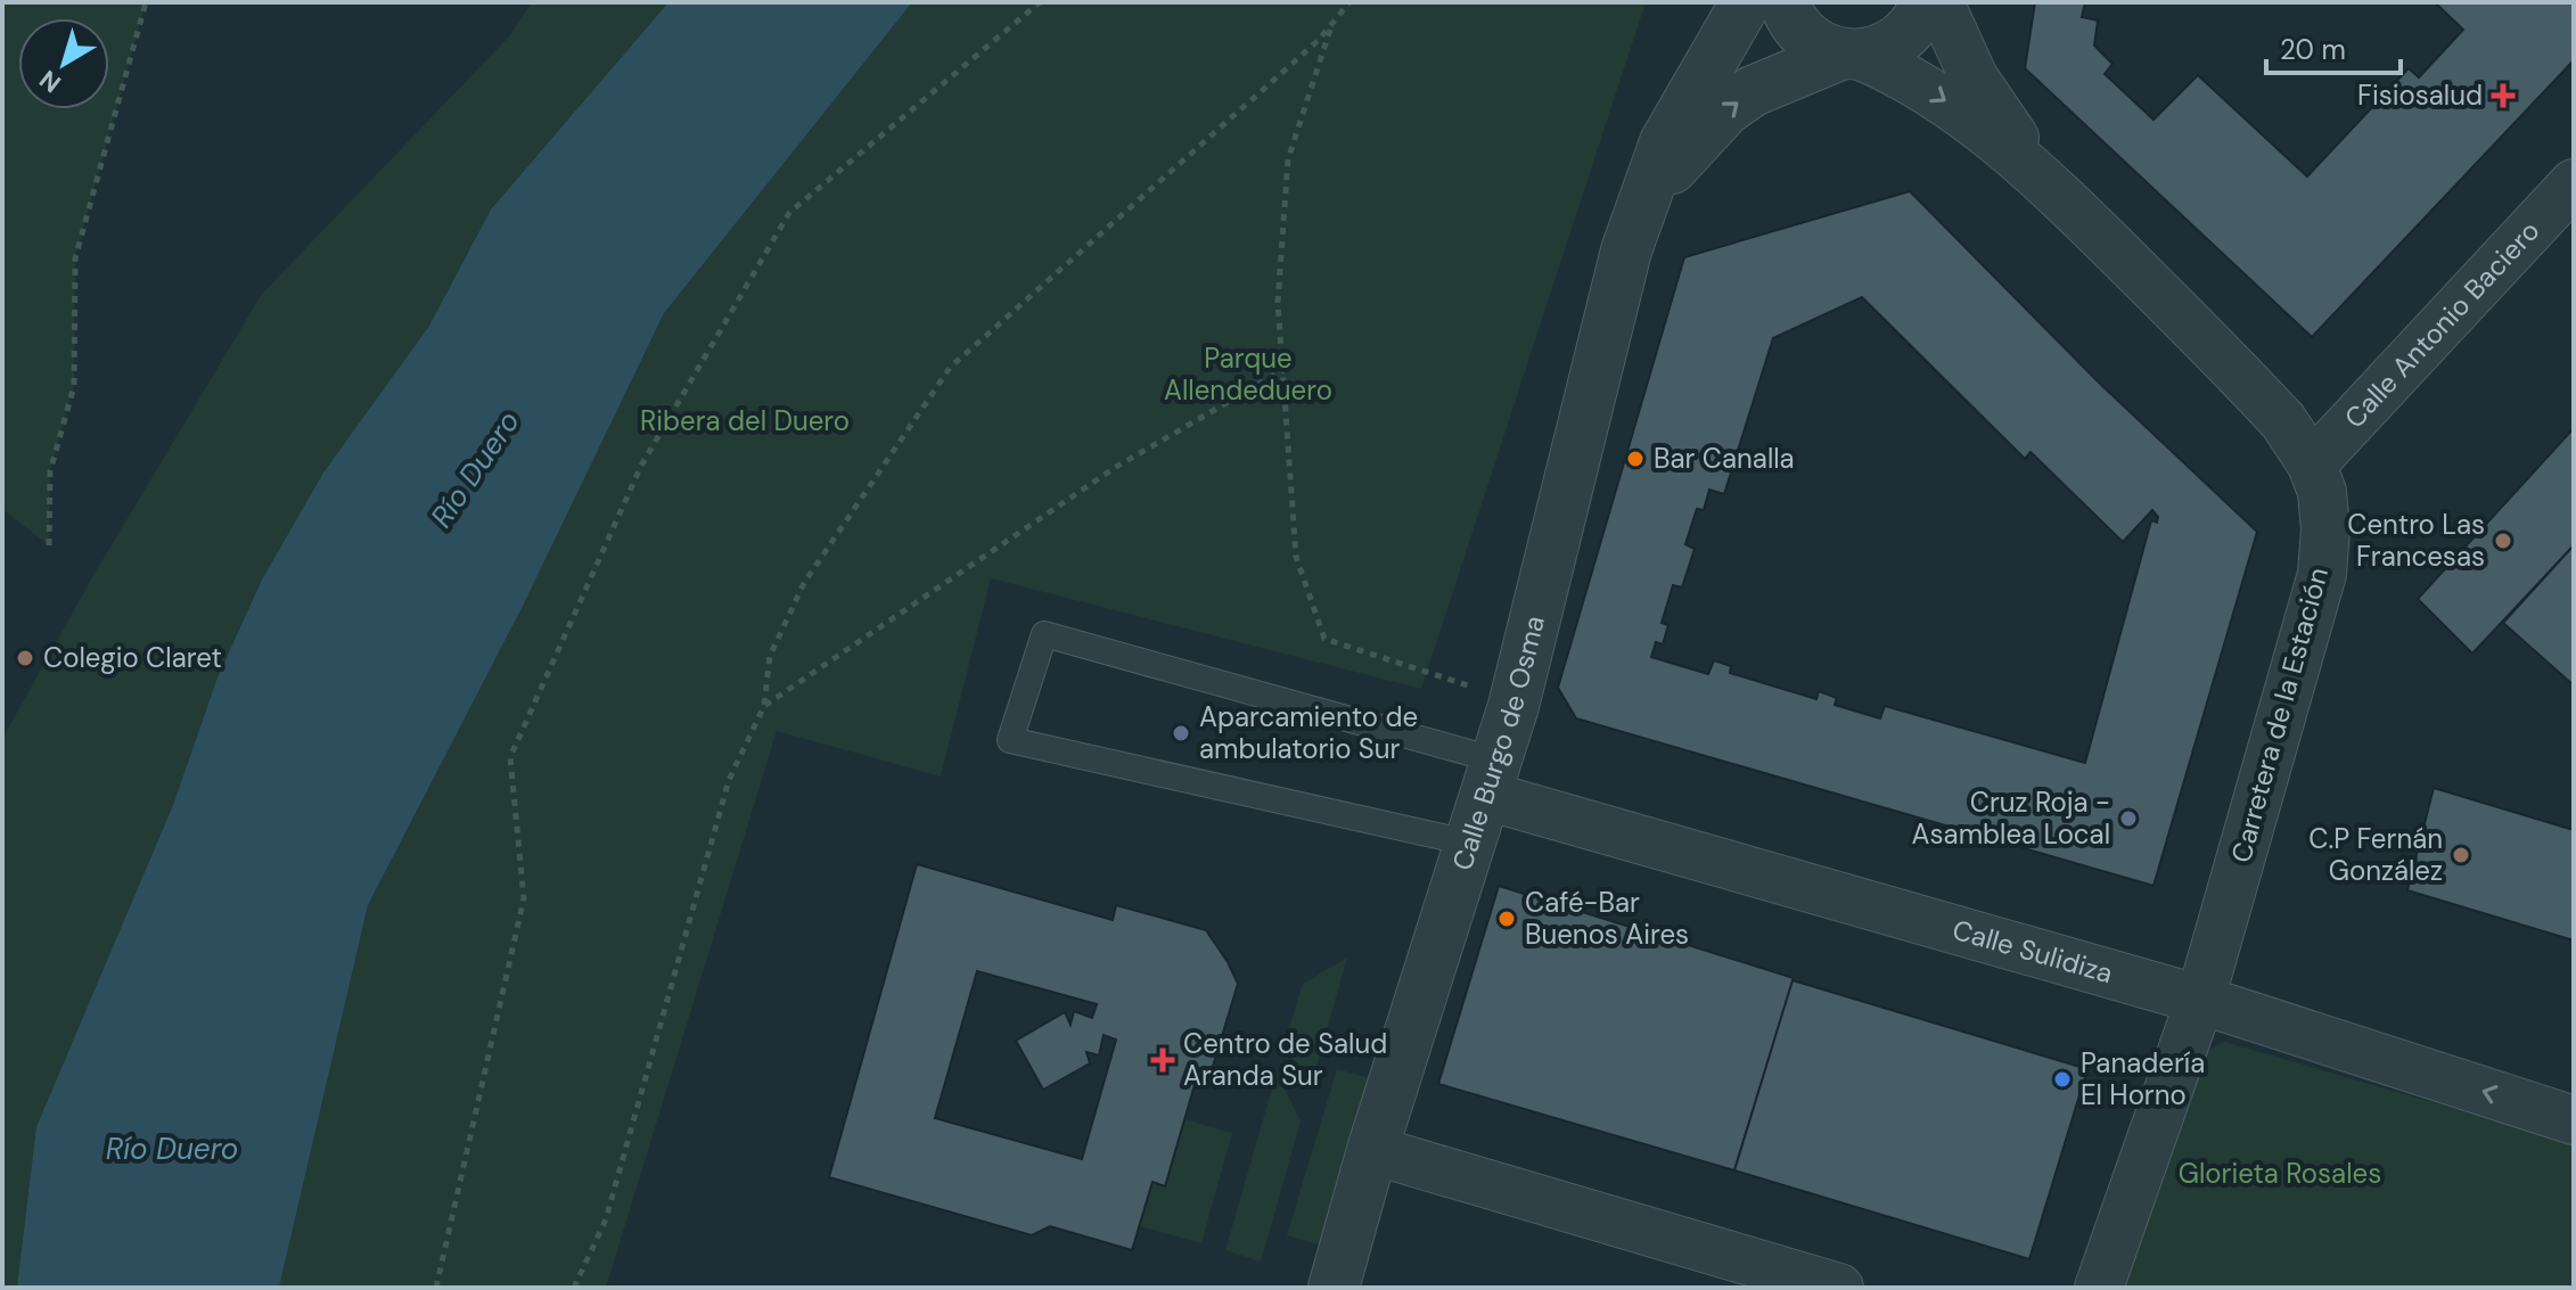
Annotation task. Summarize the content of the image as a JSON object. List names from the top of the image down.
{
  "streets": {
    "street": [
      "Calle Antonio Baciero",
      "Carretera de la Estación",
      "Calle Burgo de Osma",
      "Calle Sulidiza"
    ]
  },
  "crossings": [
    ["Calle Antonio Baciero", "Carretera de la Estación"],
    ["Carretera de la Estación", "Calle Burgo de Osma"],
    ["Carretera de la Estación", "Calle Sulidiza"],
    ["Calle Burgo de Osma", "Calle Sulidiza"]
  ],
  "water": ["Río Duero"],
  "parks": ["Parque Allendeduero", "Ribera del Duero", "Glorieta Rosales"],
  "places": {
    "health": ["Fisiosalud", "Centro de Salud Aranda Sur"],
    "other": [
      "Bar Canalla",
      "Centro Las Francesas",
      "Colegio Claret",
      "Aparcamiento de ambulatorio Sur",
      "Cruz Roja - Asamblea Local",
      "C.P Fernán González",
      "Café-Bar Buenos Aires",
      "Panadería El Horno"
    ]
  },
  "scale_bar": "20 m",
  "north": "bottom left"
}
